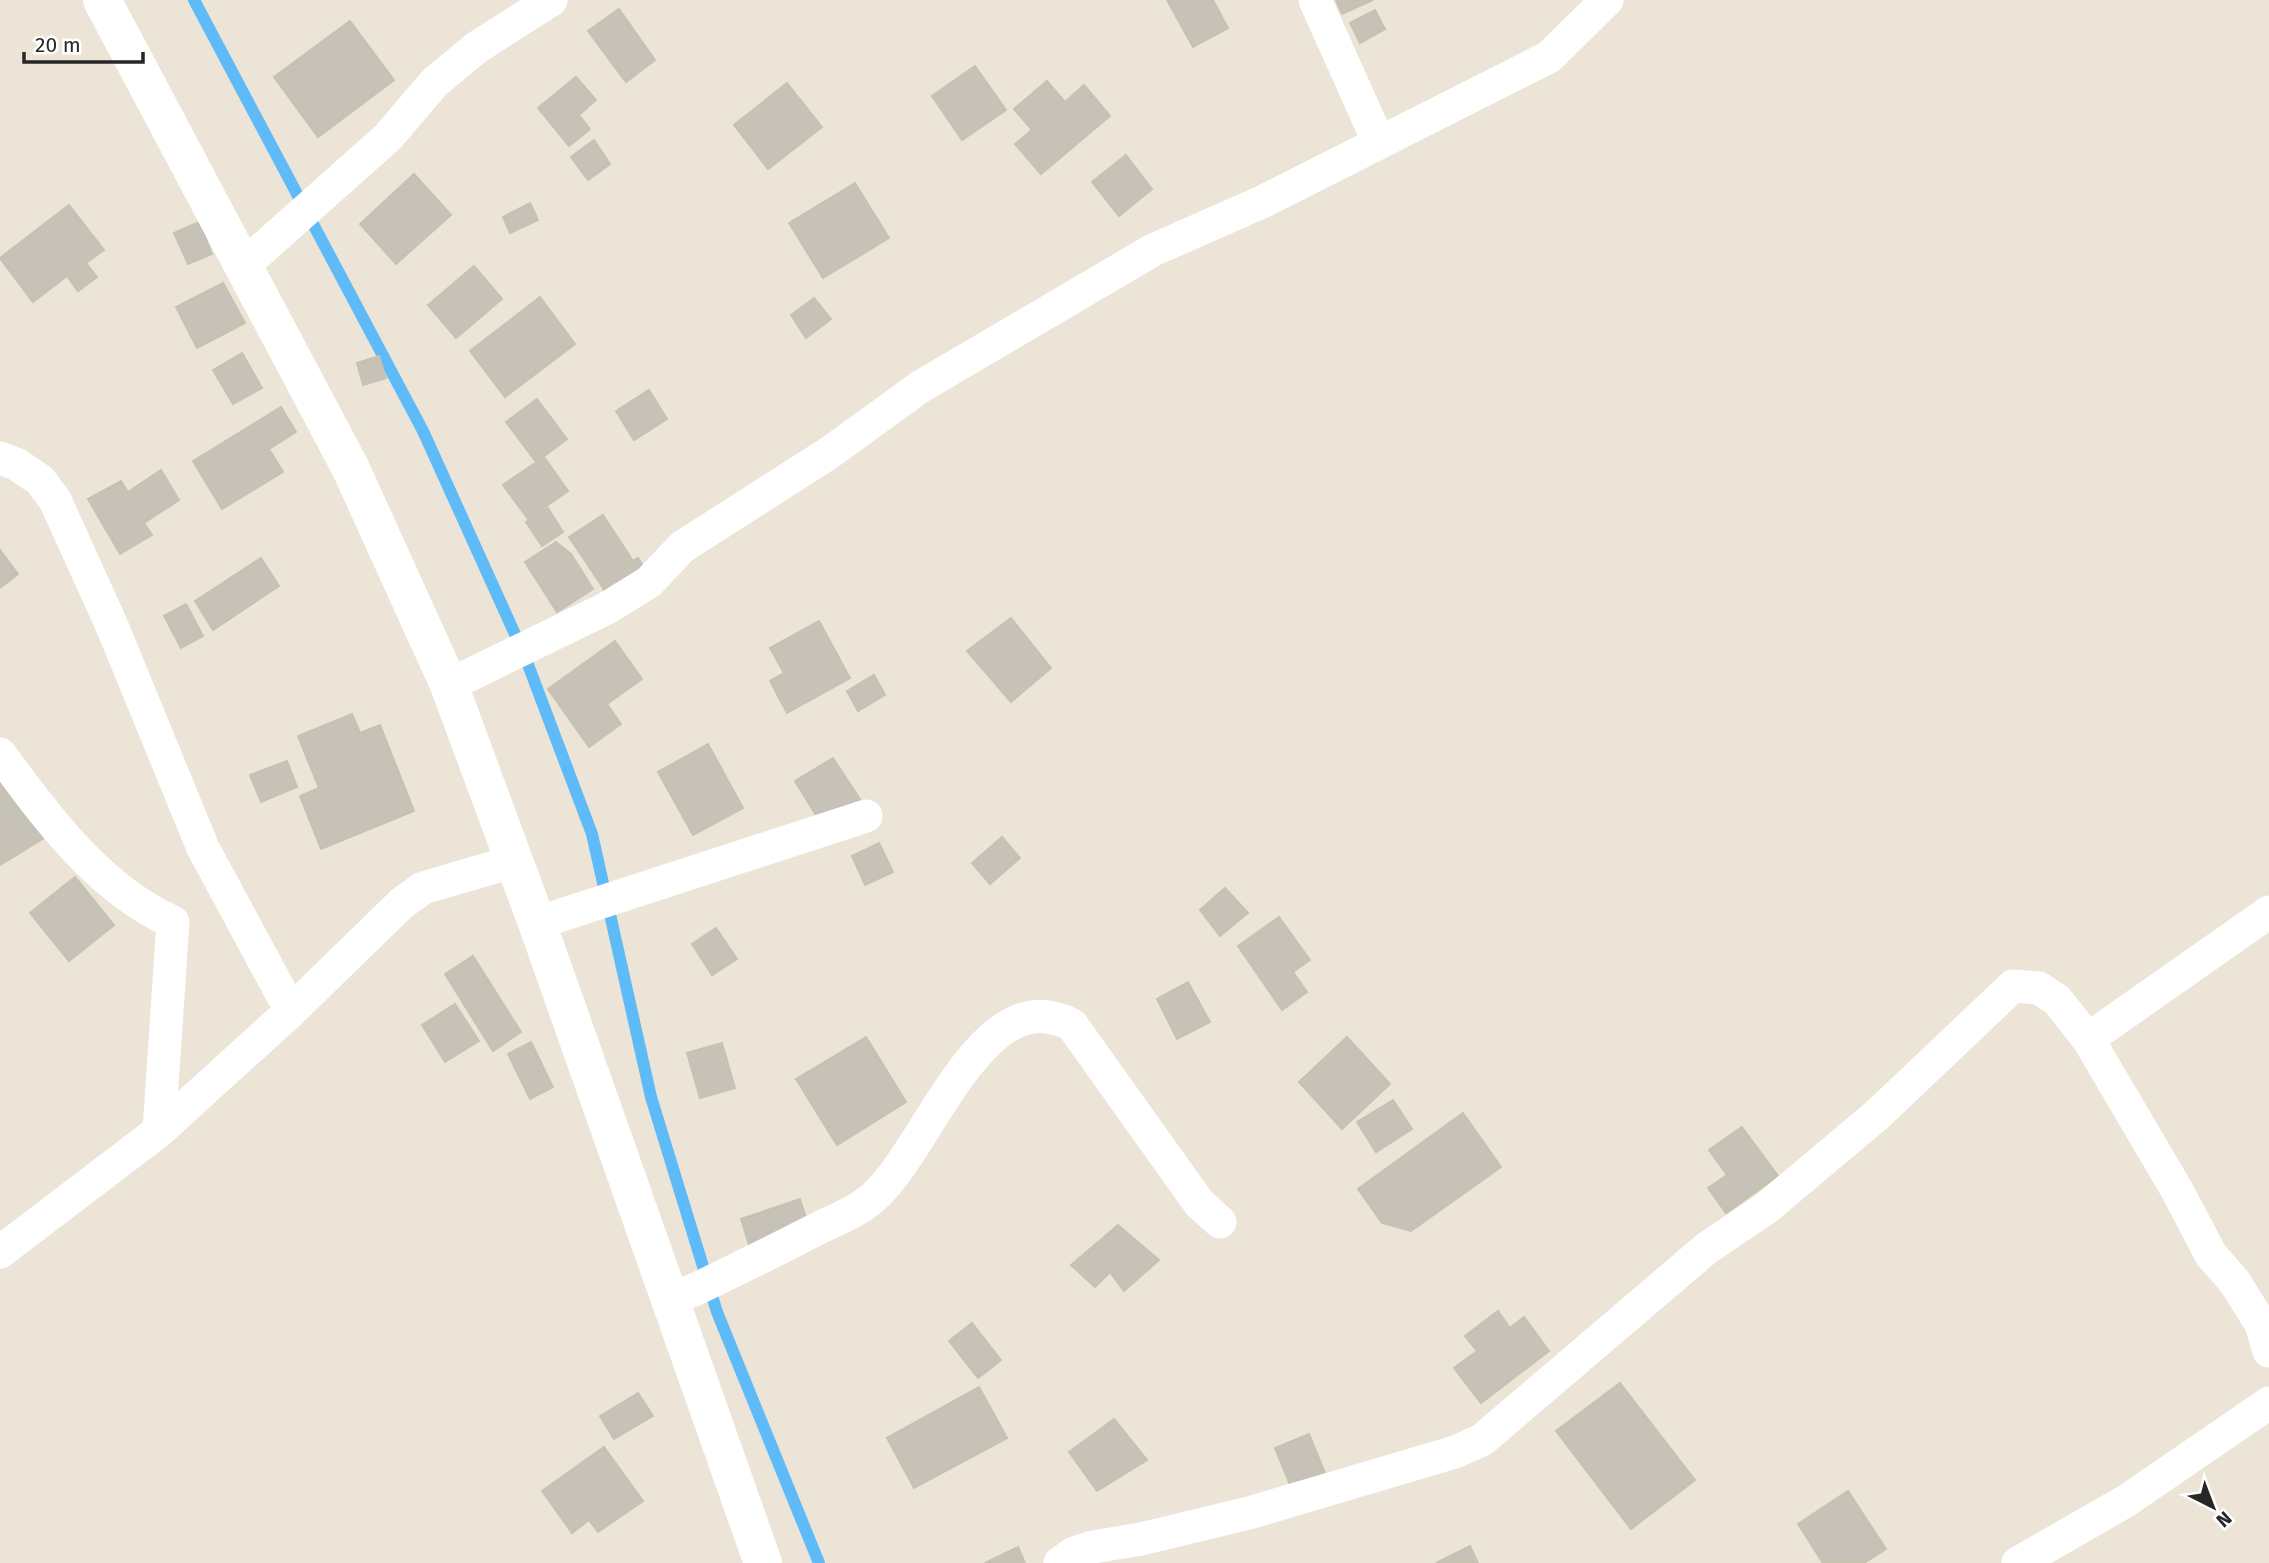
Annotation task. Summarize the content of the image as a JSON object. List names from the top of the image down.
{
  "scale_bar": "20 m",
  "north": "bottom right"
}
